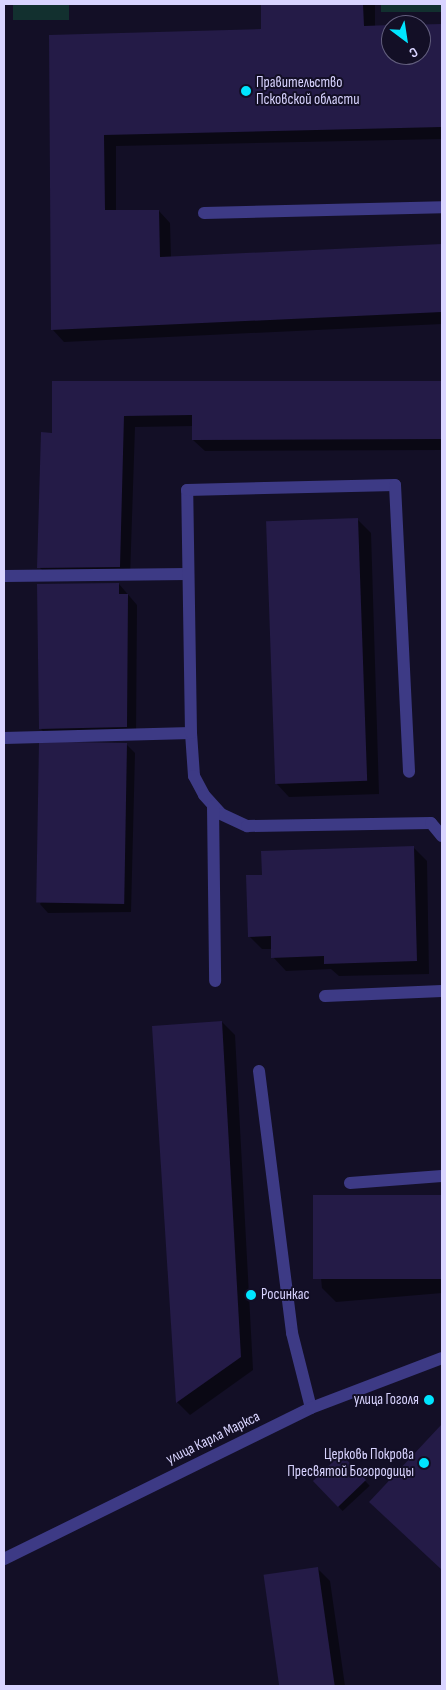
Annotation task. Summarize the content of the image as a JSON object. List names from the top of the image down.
{
  "streets": {
    "street": ["улица Карла Маркса"]
  },
  "places": [
    "Правительство Псковской области",
    "Росинкас",
    "улица Гоголя",
    "Церковь Покрова Пресвятой Богородицы"
  ],
  "north": "bottom right"
}
